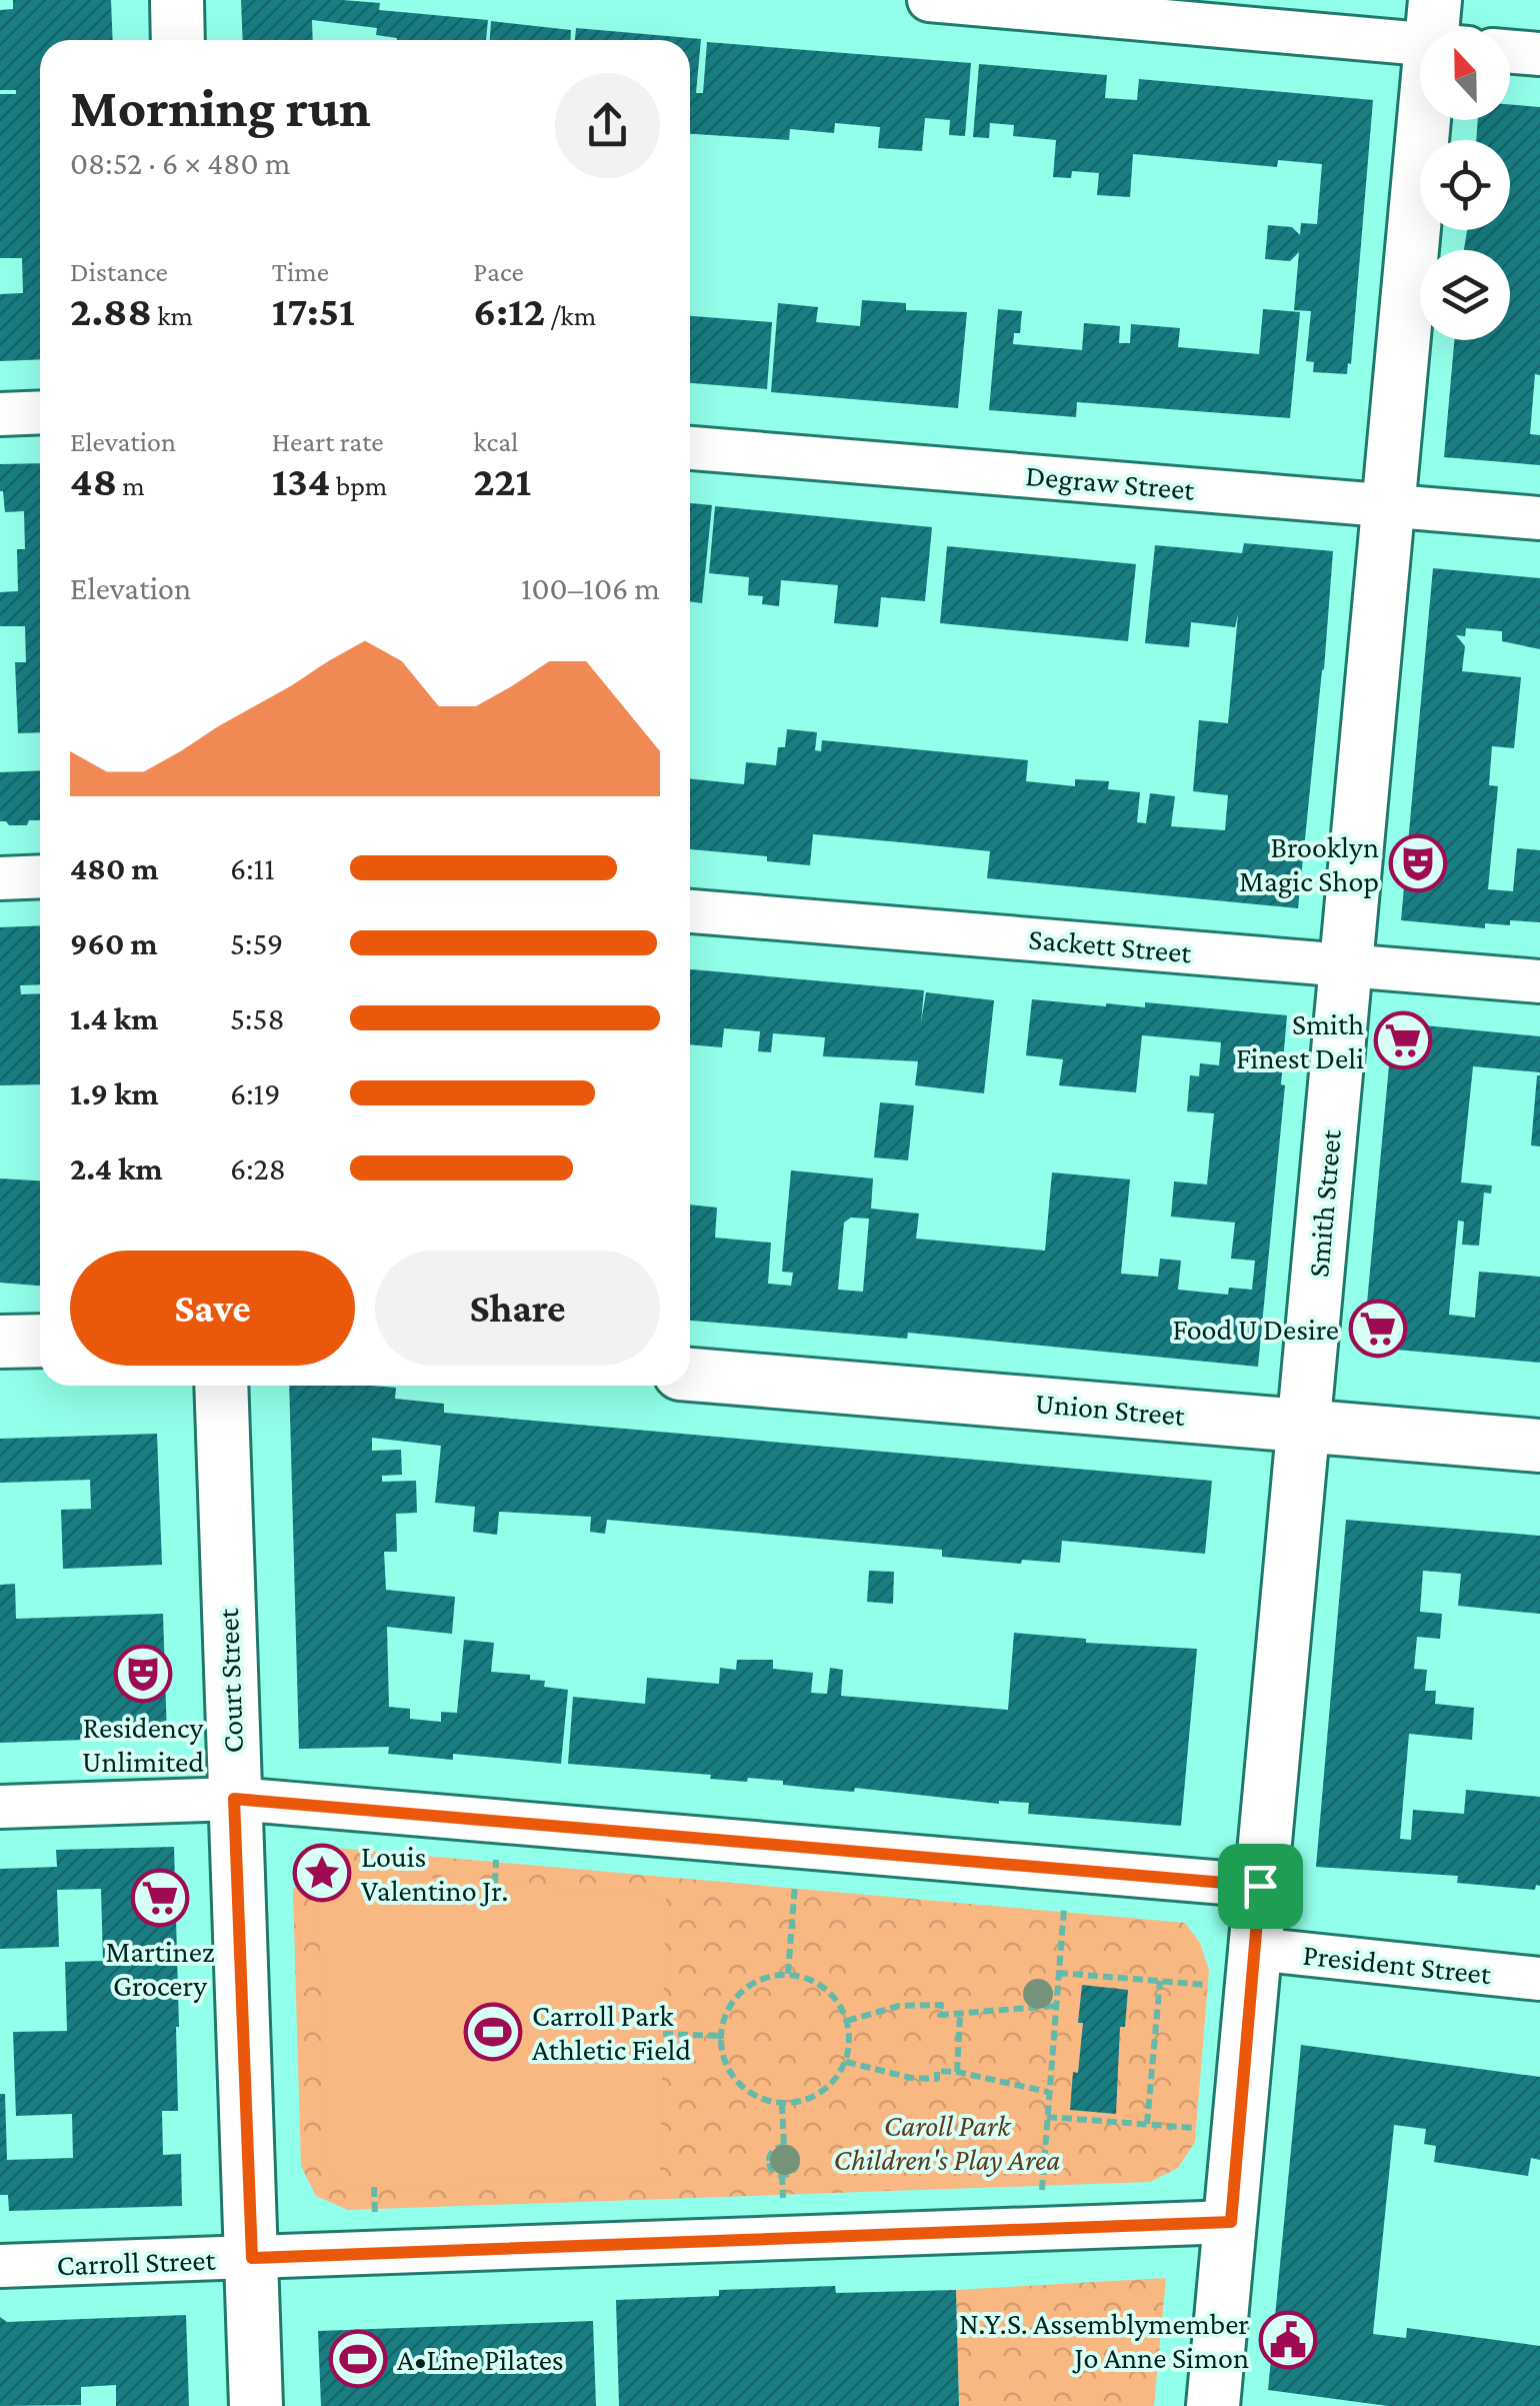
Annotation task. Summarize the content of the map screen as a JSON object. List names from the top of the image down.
{
  "streets": {
    "street": [
      "Degraw Street",
      "Sackett Street",
      "Smith Street",
      "Union Street",
      "Court Street",
      "President Street",
      "Carroll Street"
    ]
  },
  "crossings": [
    ["Degraw Street", "Smith Street"],
    ["Sackett Street", "Smith Street"],
    ["Smith Street", "Union Street"],
    ["Smith Street", "President Street"],
    ["Smith Street", "Carroll Street"],
    ["Court Street", "Carroll Street"]
  ],
  "parks": ["Caroll Park Children's Play Area"],
  "places": {
    "theatre": ["Brooklyn Magic Shop", "Residency Unlimited"],
    "supermarket": ["Smith Finest Deli", "Food U Desire", "Martinez Grocery"],
    "place": ["Louis Valentino Jr."],
    "sports": ["Carroll Park Athletic Field", "A•Line Pilates"],
    "public building": ["N.Y.S. Assemblymember Jo Anne Simon"]
  },
  "north": "top",
  "page": {
    "heading": ["Morning run", "08:52 · 6 × 480 m"],
    "stats": [
      ["Distance", "2.88 km"],
      ["Time", "17:51"],
      ["Pace", "6:12 /km"],
      ["Elevation", "48 m"],
      ["Heart rate", "134 bpm"],
      ["kcal", "221"]
    ],
    "chart": ["Elevation", "100–106 m"],
    "list": [
      {
        "name": "480 m",
        "note": "6:11"
      },
      {
        "name": "960 m",
        "note": "5:59"
      },
      {
        "name": "1.4 km",
        "note": "5:58"
      },
      {
        "name": "1.9 km",
        "note": "6:19"
      },
      {
        "name": "2.4 km",
        "note": "6:28"
      }
    ],
    "buttons": ["Save", "Share"]
  }
}
